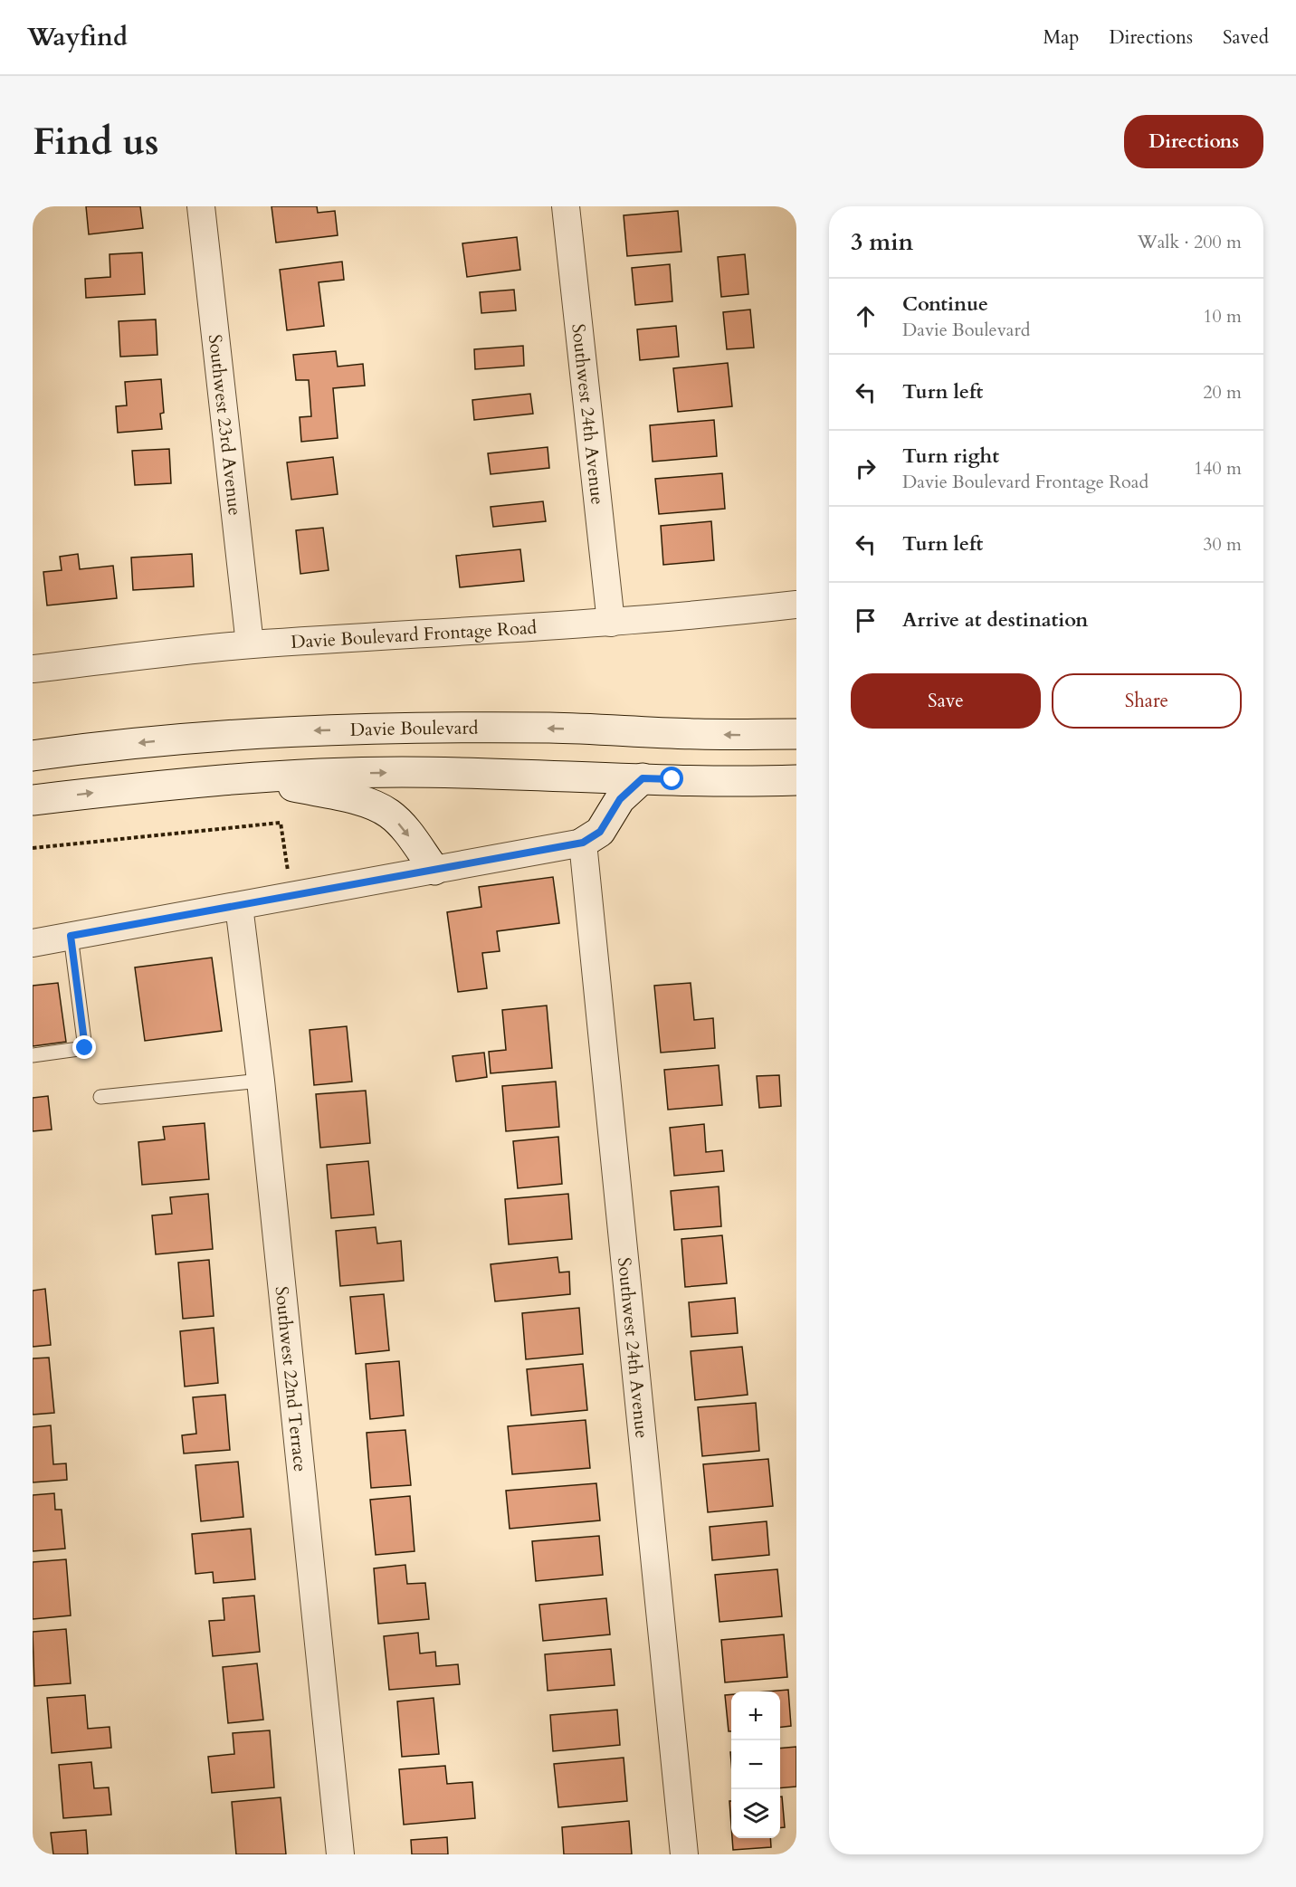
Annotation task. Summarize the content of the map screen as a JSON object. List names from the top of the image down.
{
  "streets": {
    "main road": ["Davie Boulevard"],
    "street": [
      "Southwest 24th Avenue",
      "Southwest 23rd Avenue",
      "Davie Boulevard Frontage Road",
      "Southwest 22nd Terrace"
    ]
  },
  "crossings": [
    ["Southwest 24th Avenue", "Davie Boulevard Frontage Road"],
    ["Southwest 23rd Avenue", "Davie Boulevard Frontage Road"]
  ],
  "page": {
    "header": "Wayfind",
    "nav": ["Map", "Directions", "Saved"],
    "buttons": [
      "Directions",
      ["Save", "Share"]
    ],
    "title": "Find us",
    "heading": ["3 min", "Walk · 200 m"],
    "list": [
      ["Continue", "Davie Boulevard", "10 m"],
      ["Turn left", "20 m"],
      ["Turn right", "Davie Boulevard Frontage Road", "140 m"],
      ["Turn left", "30 m"],
      "Arrive at destination"
    ],
    "map_buttons": ["+", "−"]
  }
}
